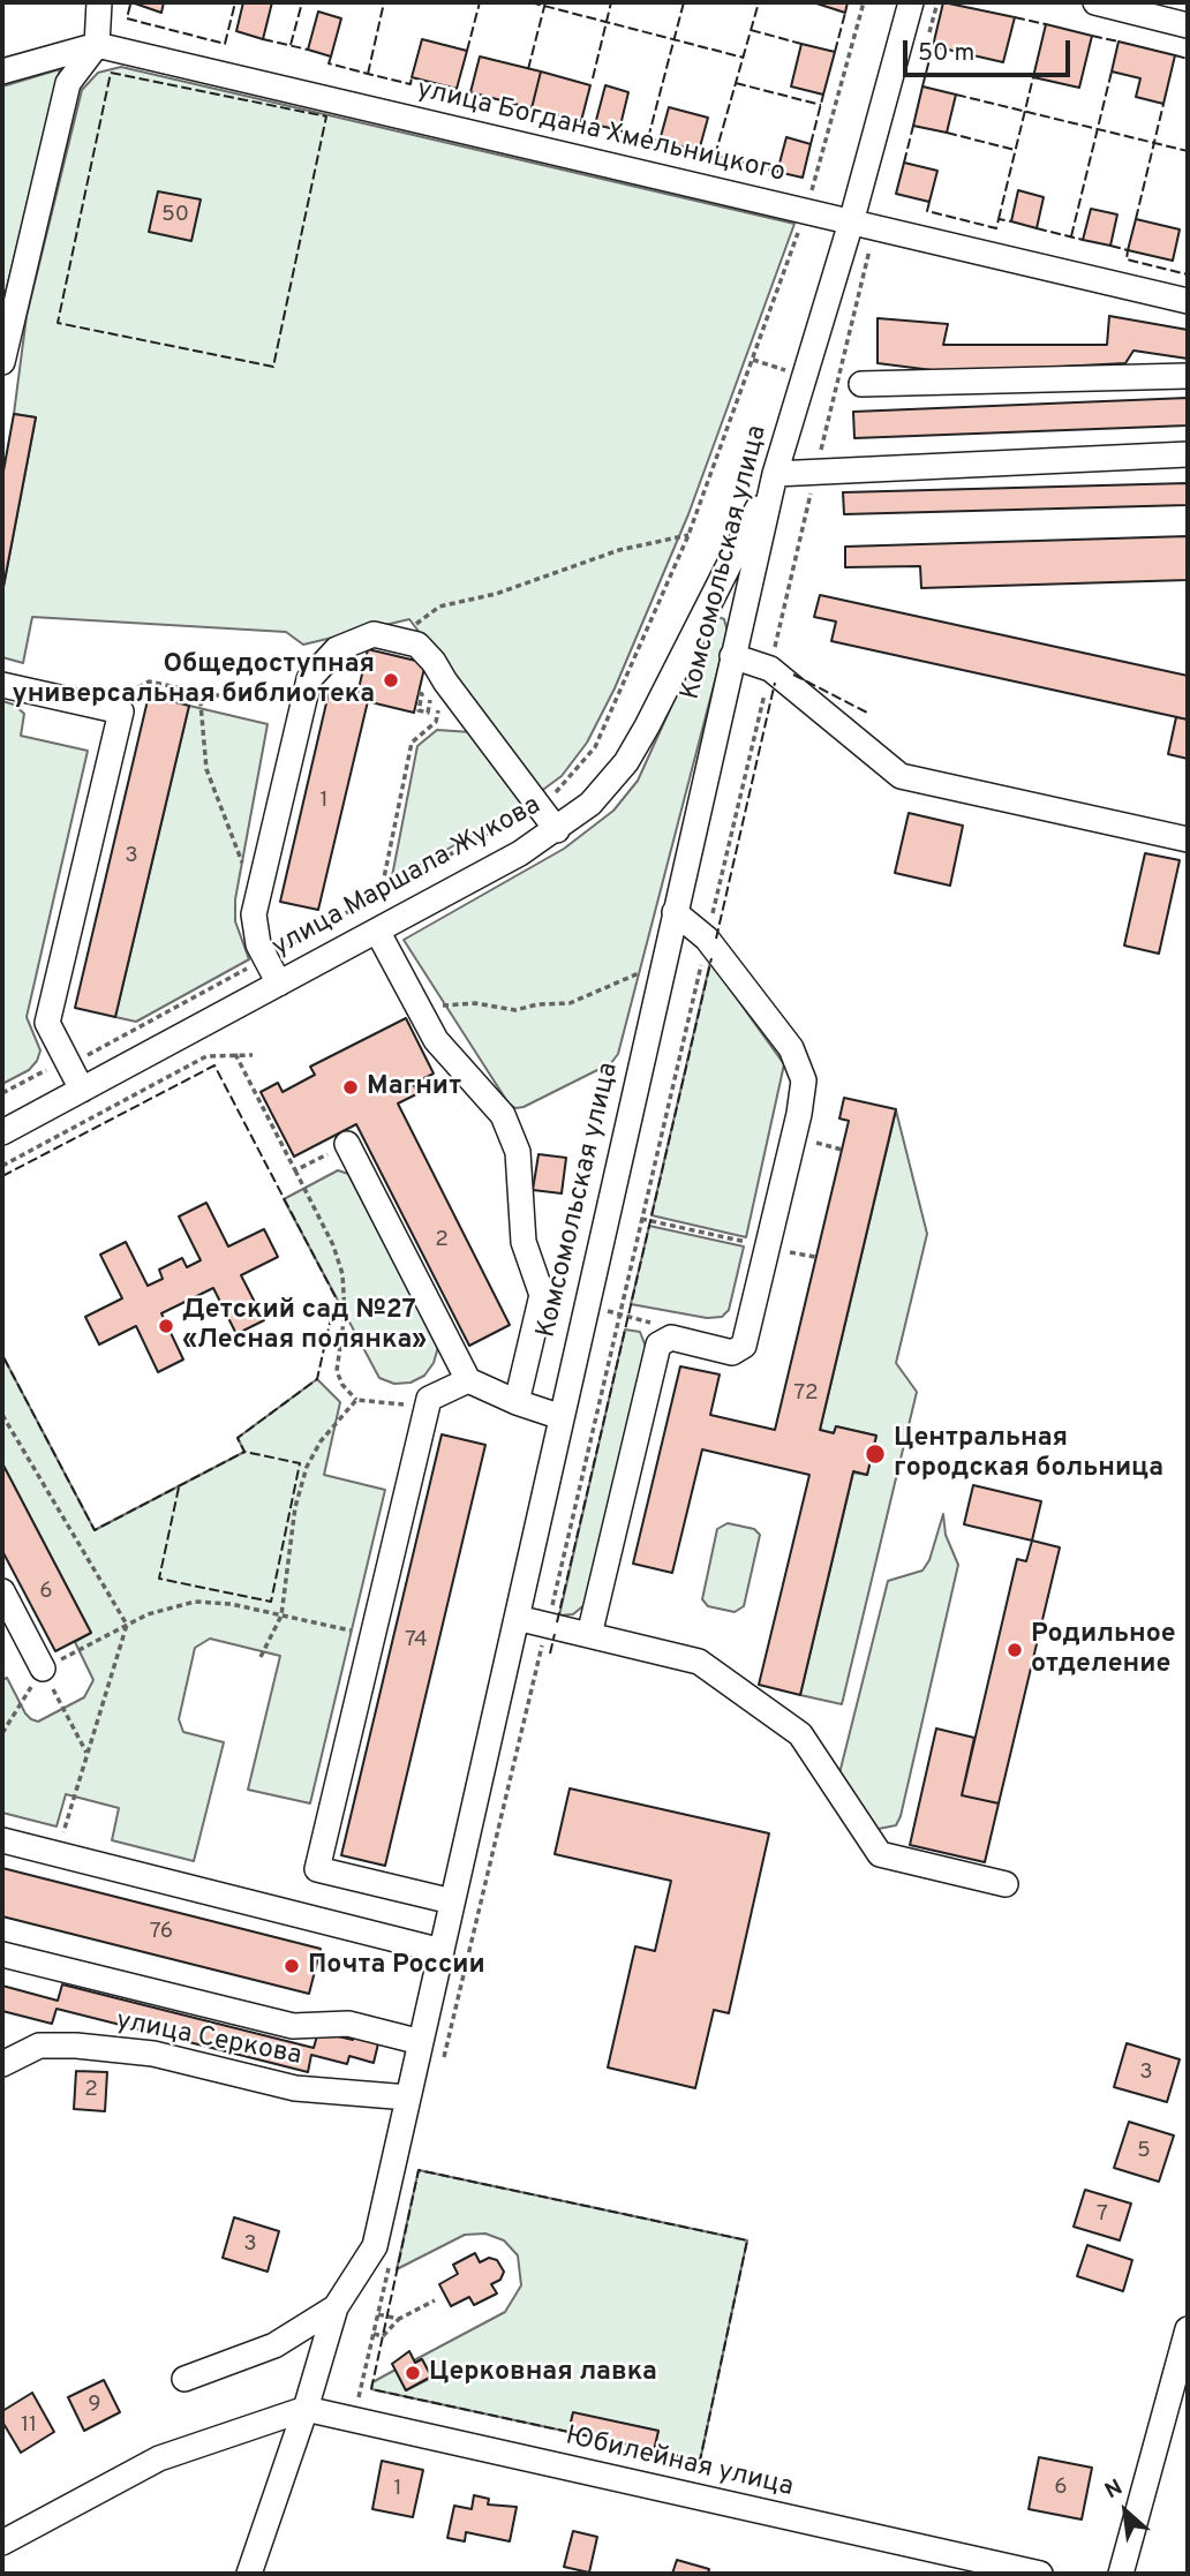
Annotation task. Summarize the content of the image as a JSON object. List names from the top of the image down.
{
  "streets": {
    "street": [
      "улица Богдана Хмельницкого",
      "Комсомольская улица",
      "улица Маршала Жукова",
      "улица Серкова",
      "Юбилейная улица"
    ]
  },
  "crossings": [
    ["улица Богдана Хмельницкого", "Комсомольская улица"],
    ["Комсомольская улица", "улица Маршала Жукова"],
    ["Комсомольская улица", "улица Серкова"],
    ["Комсомольская улица", "Юбилейная улица"]
  ],
  "places": [
    "Общедоступная универсальная библиотека",
    "Магнит",
    "Детский сад №27 «Лесная полянка»",
    "Центральная городская больница",
    "Родильное отделение",
    "Почта России",
    "Церковная лавка"
  ],
  "house_numbers": [
    "50",
    "1",
    "3",
    "2",
    "72",
    "6",
    "74",
    "76",
    "3",
    "2",
    "5",
    "7",
    "3",
    "9",
    "11",
    "6",
    "1"
  ],
  "scale_bar": "50 m",
  "north": "top left"
}
